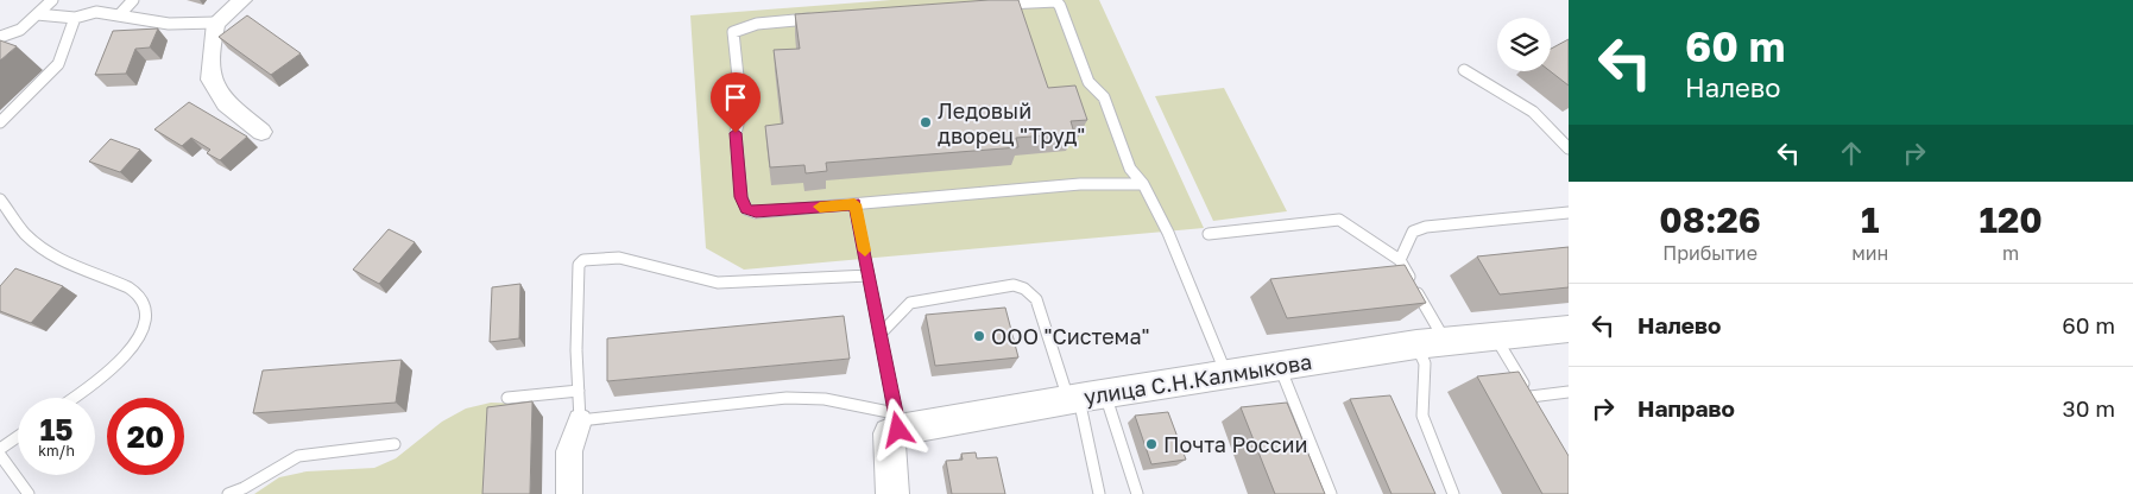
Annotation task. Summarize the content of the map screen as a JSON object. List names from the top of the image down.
{
  "streets": {
    "street": ["улица С.Н.Калмыкова"]
  },
  "places": ["Ледовый дворец \"Труд\"", "ООО \"Система\"", "Почта России"],
  "page": {
    "turn": ["60 m", "Налево"],
    "eta": [
      "08:26",
      "Прибытие",
      "1",
      "мин",
      "120",
      "m"
    ],
    "list": [
      {
        "name": "Налево",
        "value": "60 m"
      },
      {
        "name": "Направо",
        "value": "30 m"
      }
    ],
    "speed": "15 km/h",
    "limit": "20"
  }
}
